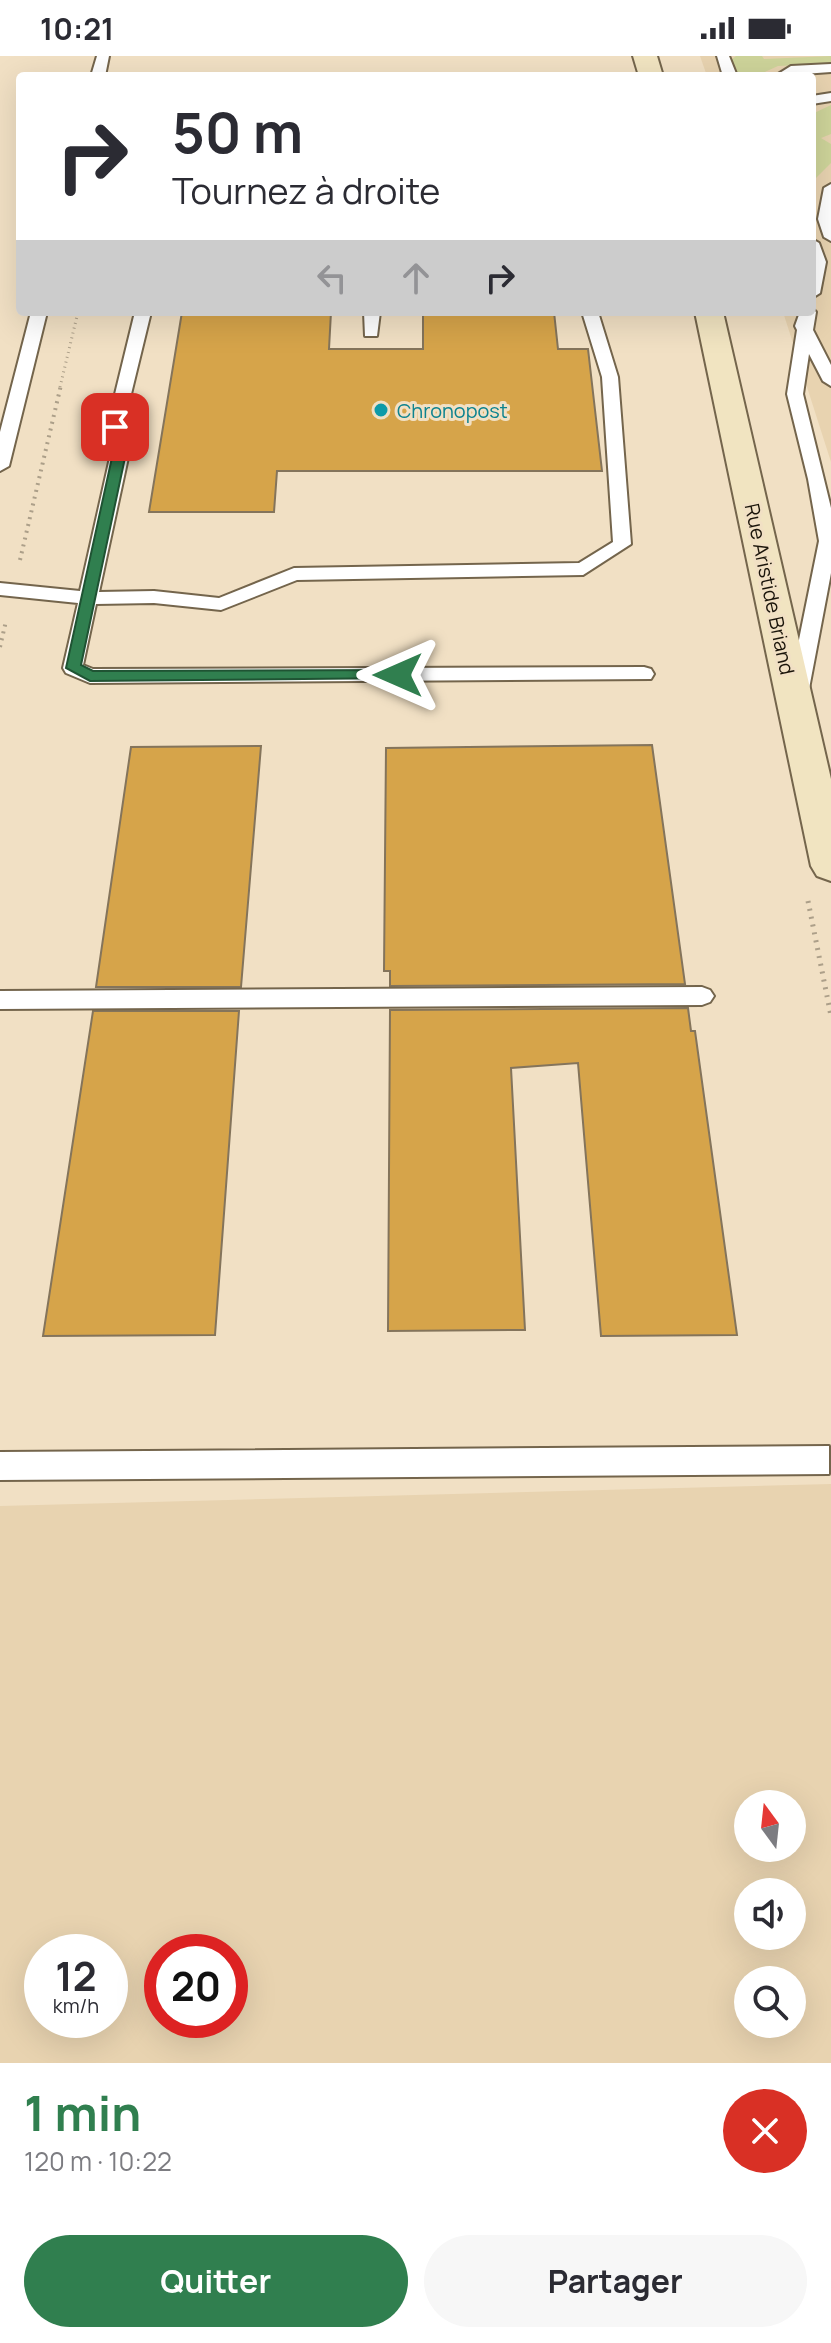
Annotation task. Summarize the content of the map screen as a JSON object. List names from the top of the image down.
{
  "streets": {
    "main road": ["Rue Aristide Briand"]
  },
  "places": ["Chronopost"],
  "north": "top",
  "page": {
    "status": "10:21",
    "turn": ["50 m", "Tournez à droite"],
    "speed": "12 km/h",
    "limit": "20",
    "heading": ["1 min", "120 m · 10:22"],
    "buttons": ["Quitter", "Partager"]
  }
}
